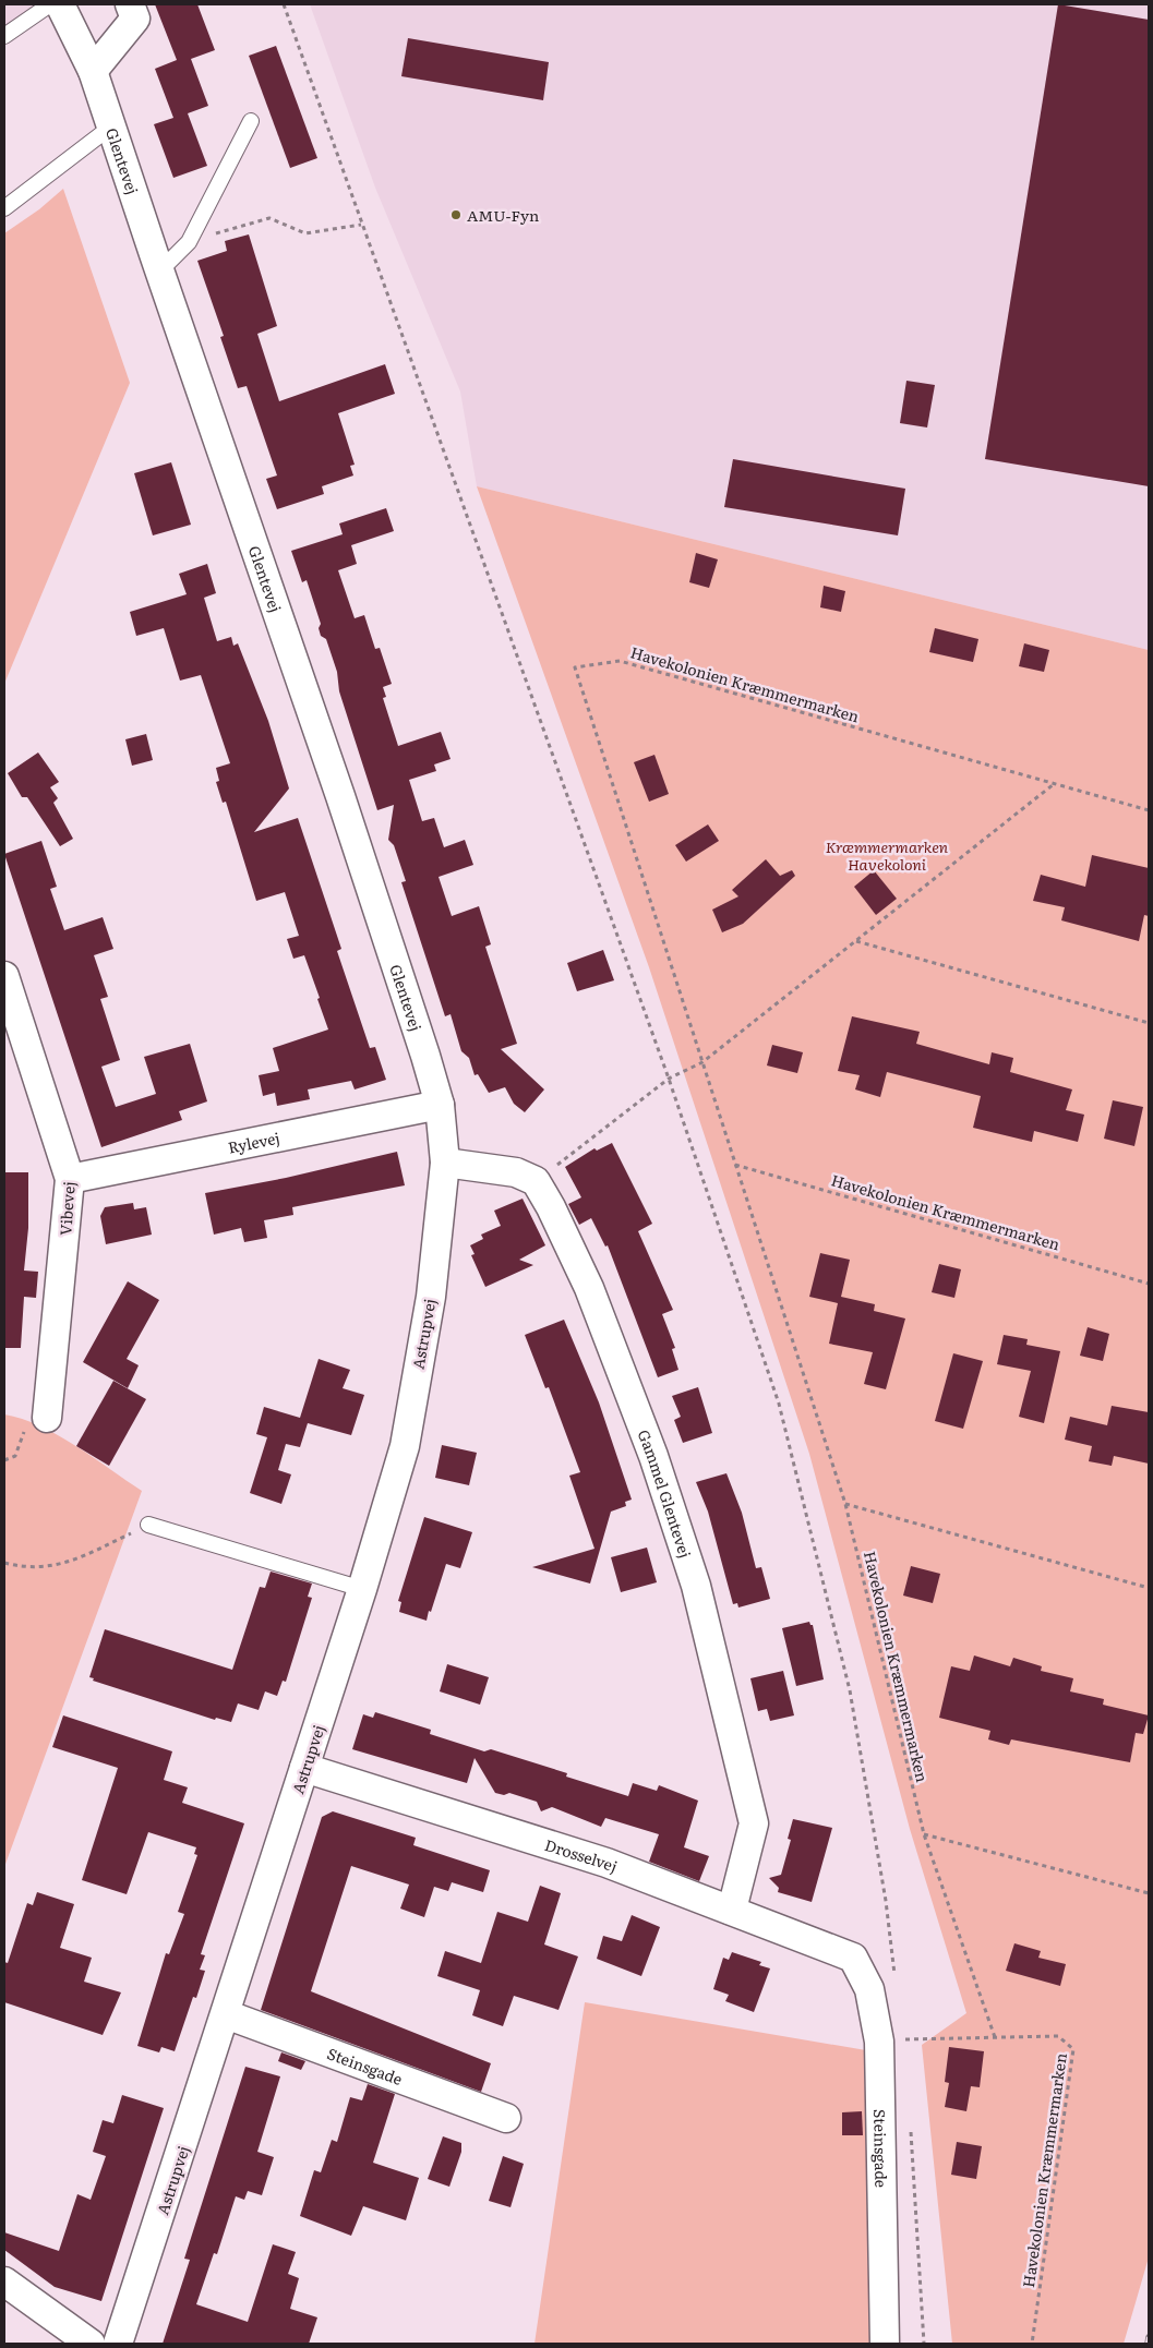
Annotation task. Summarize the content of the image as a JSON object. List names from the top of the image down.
{
  "streets": {
    "street": [
      "Glentevej",
      "Rylevej",
      "Vibevej",
      "Astrupvej",
      "Gammel Glentevej",
      "Drosselvej",
      "Steinsgade"
    ],
    "path": ["Havekolonien Kræmmermarken"]
  },
  "crossings": [
    ["Glentevej", "Rylevej"],
    ["Glentevej", "Astrupvej"],
    ["Rylevej", "Vibevej"],
    ["Astrupvej", "Drosselvej"],
    ["Astrupvej", "Steinsgade"],
    ["Gammel Glentevej", "Drosselvej"],
    ["Drosselvej", "Steinsgade"]
  ],
  "parks": ["Kræmmermarken Havekoloni"],
  "places": ["AMU-Fyn"]
}
